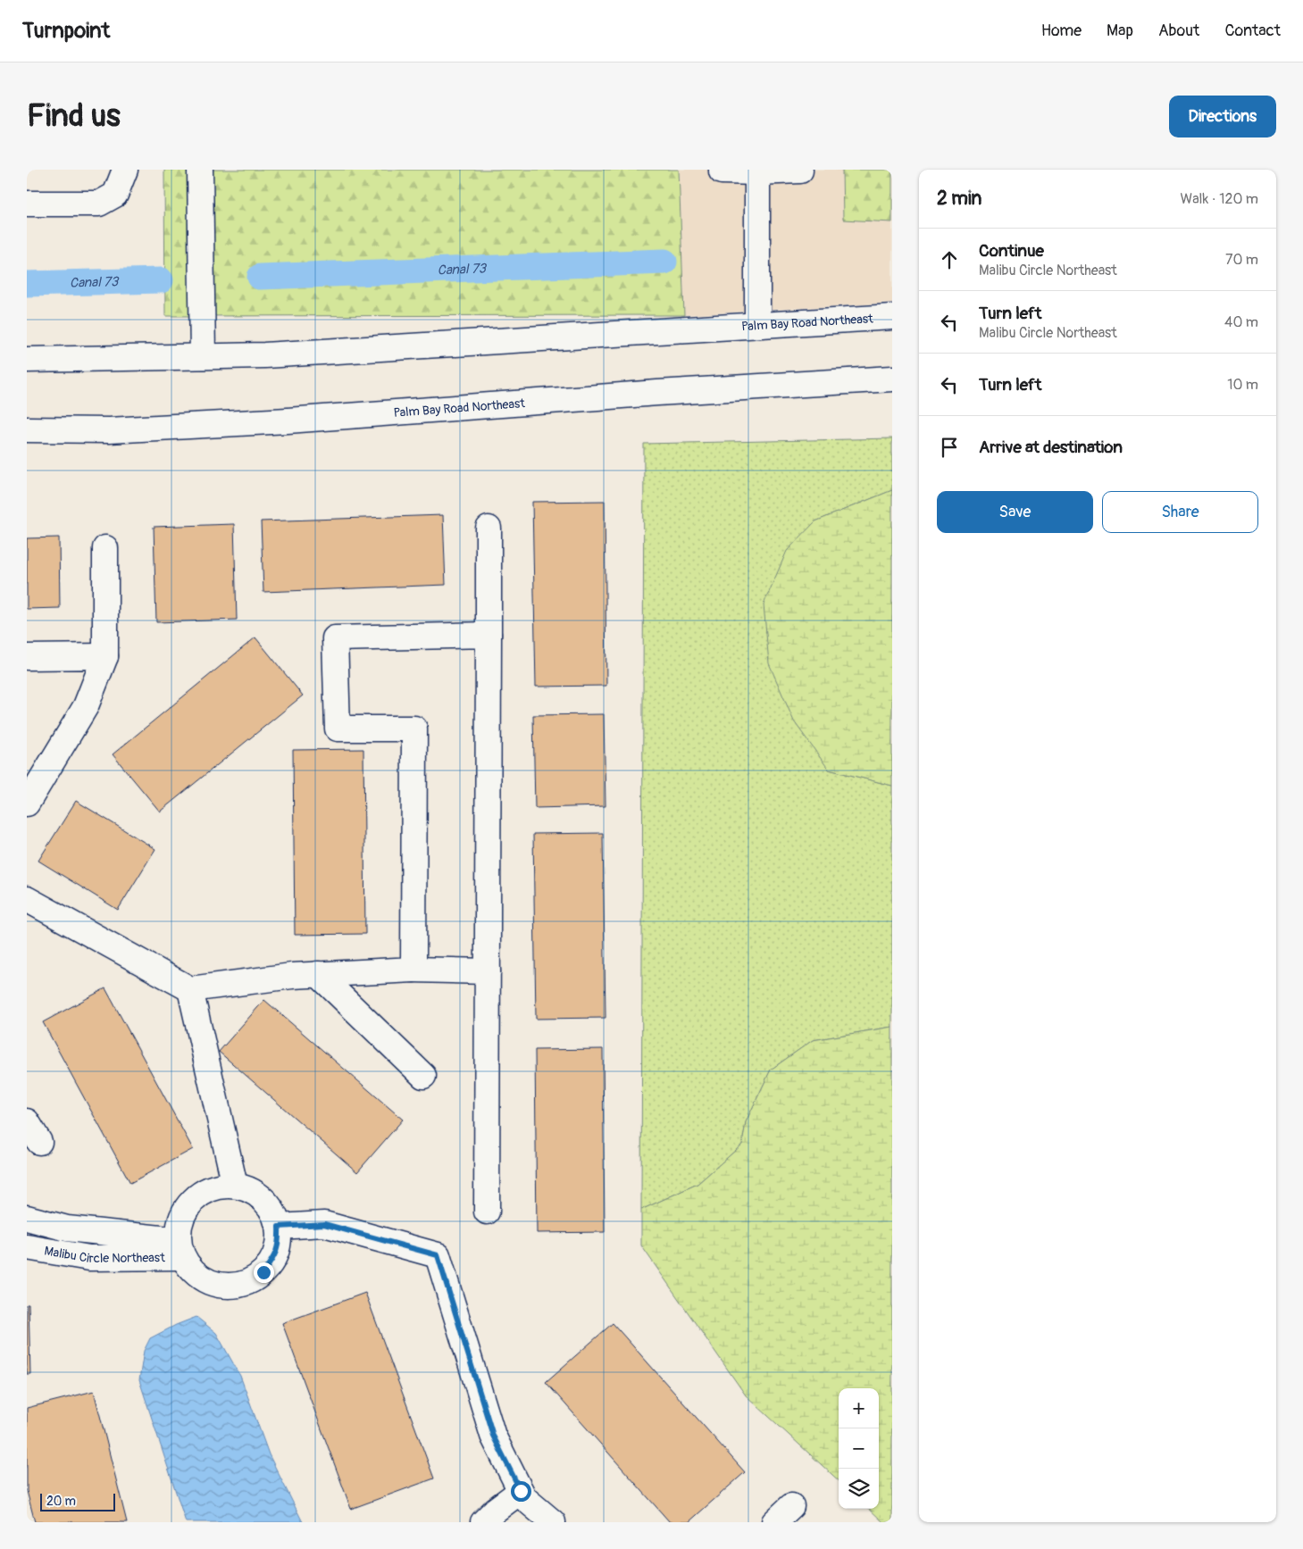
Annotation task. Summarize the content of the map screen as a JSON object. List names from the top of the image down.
{
  "streets": {
    "main road": ["Palm Bay Road Northeast", "Malibu Circle Northeast"]
  },
  "water": ["Canal 73"],
  "scale_bar": "20 m",
  "page": {
    "header": "Turnpoint",
    "nav": [
      "Home",
      "Map",
      "About",
      "Contact"
    ],
    "buttons": [
      "Directions",
      ["Save", "Share"]
    ],
    "title": "Find us",
    "heading": ["2 min", "Walk · 120 m"],
    "list": [
      ["Continue", "Malibu Circle Northeast", "70 m"],
      ["Turn left", "Malibu Circle Northeast", "40 m"],
      ["Turn left", "10 m"],
      "Arrive at destination"
    ],
    "map_buttons": ["+", "−"],
    "scale": "20 m"
  }
}
